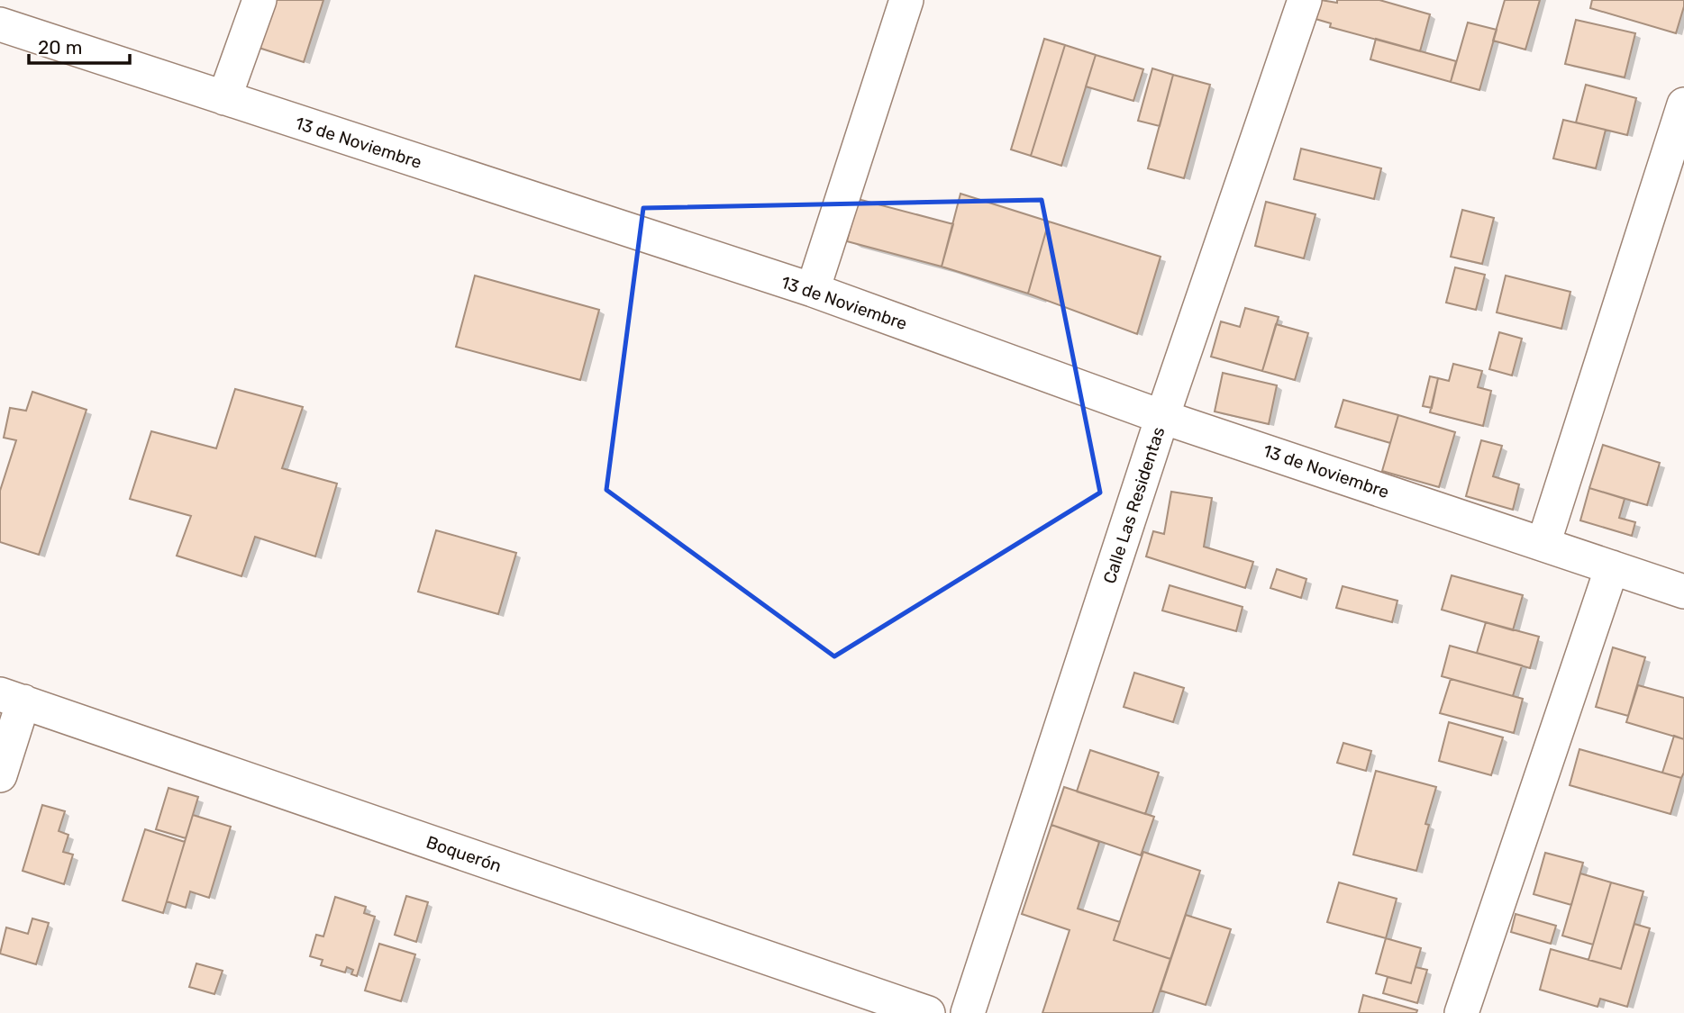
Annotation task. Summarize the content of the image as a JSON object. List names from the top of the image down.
{
  "streets": {
    "street": ["13 de Noviembre", "Calle Las Residentas", "Boquerón"]
  },
  "crossings": [
    ["13 de Noviembre", "Calle Las Residentas"]
  ],
  "scale_bar": "20 m"
}
